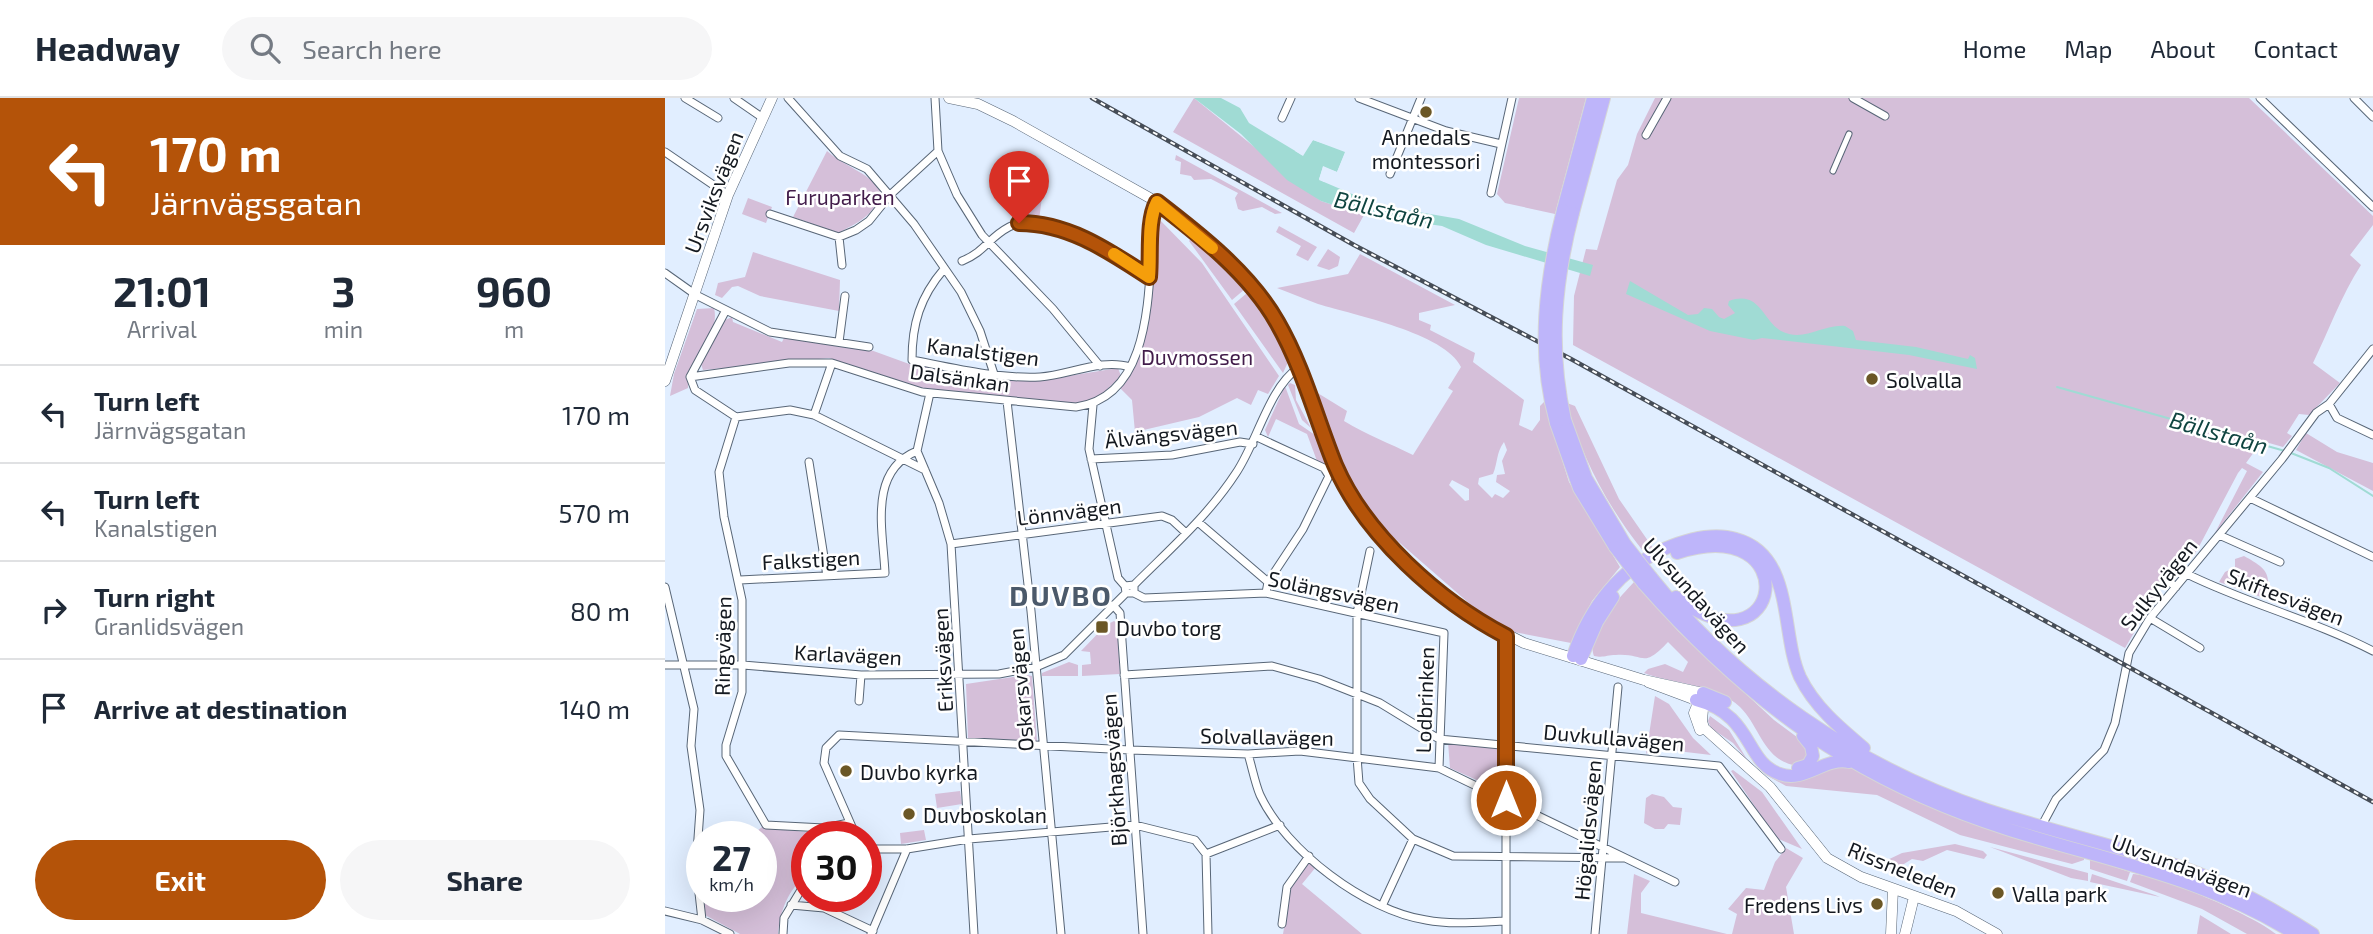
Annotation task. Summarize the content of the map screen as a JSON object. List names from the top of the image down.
{
  "streets": {
    "main road": ["Ulvsundavägen"],
    "street": [
      "Ursviksvägen",
      "Kanalstigen",
      "Dalsänkan",
      "Älvängsvägen",
      "Lönnvägen",
      "Falkstigen",
      "Sulkyvägen",
      "Solängsvägen",
      "Skiftesvägen",
      "Ringvägen",
      "Karlavägen",
      "Eriksvägen",
      "Oskarsvägen",
      "Lodbrinken",
      "Solvallavägen",
      "Duvkullavägen",
      "Björkhagsvägen",
      "Högalidsvägen",
      "Rissneleden"
    ]
  },
  "crossings": [
    ["Dalsänkan", "Oskarsvägen"],
    ["Älvängsvägen", "Karlavägen"],
    ["Lönnvägen", "Karlavägen"],
    ["Lönnvägen", "Eriksvägen"],
    ["Lönnvägen", "Oskarsvägen"],
    ["Falkstigen", "Ringvägen"],
    ["Sulkyvägen", "Ulvsundavägen"],
    ["Sulkyvägen", "Skiftesvägen"],
    ["Solängsvägen", "Karlavägen"],
    ["Solängsvägen", "Lodbrinken"],
    ["Ringvägen", "Karlavägen"],
    ["Karlavägen", "Eriksvägen"],
    ["Karlavägen", "Oskarsvägen"],
    ["Karlavägen", "Björkhagsvägen"],
    ["Eriksvägen", "Solvallavägen"],
    ["Oskarsvägen", "Solvallavägen"],
    ["Lodbrinken", "Solvallavägen"],
    ["Lodbrinken", "Duvkullavägen"],
    ["Solvallavägen", "Björkhagsvägen"],
    ["Solvallavägen", "Högalidsvägen"],
    ["Duvkullavägen", "Björkhagsvägen"],
    ["Duvkullavägen", "Högalidsvägen"]
  ],
  "districts": ["DUVBO"],
  "water": ["Bällstaån"],
  "parks": ["Furuparken", "Duvmossen"],
  "places": {
    "other": [
      "Annedals montessori",
      "Solvalla",
      "Duvbo kyrka",
      "Duvboskolan",
      "Valla park",
      "Fredens Livs"
    ],
    "transit": ["Duvbo torg"]
  },
  "page": {
    "header": "Headway",
    "search": "Search here",
    "nav": [
      "Home",
      "Map",
      "About",
      "Contact"
    ],
    "turn": ["170 m", "Järnvägsgatan"],
    "eta": [
      "21:01",
      "Arrival",
      "3",
      "min",
      "960",
      "m"
    ],
    "list": [
      {
        "name": "Turn left",
        "note": "Järnvägsgatan",
        "value": "170 m"
      },
      {
        "name": "Turn left",
        "note": "Kanalstigen",
        "value": "570 m"
      },
      {
        "name": "Turn right",
        "note": "Granlidsvägen",
        "value": "80 m"
      },
      {
        "name": "Arrive at destination",
        "value": "140 m"
      }
    ],
    "speed": "27 km/h",
    "limit": "30",
    "buttons": ["Exit", "Share"]
  }
}
